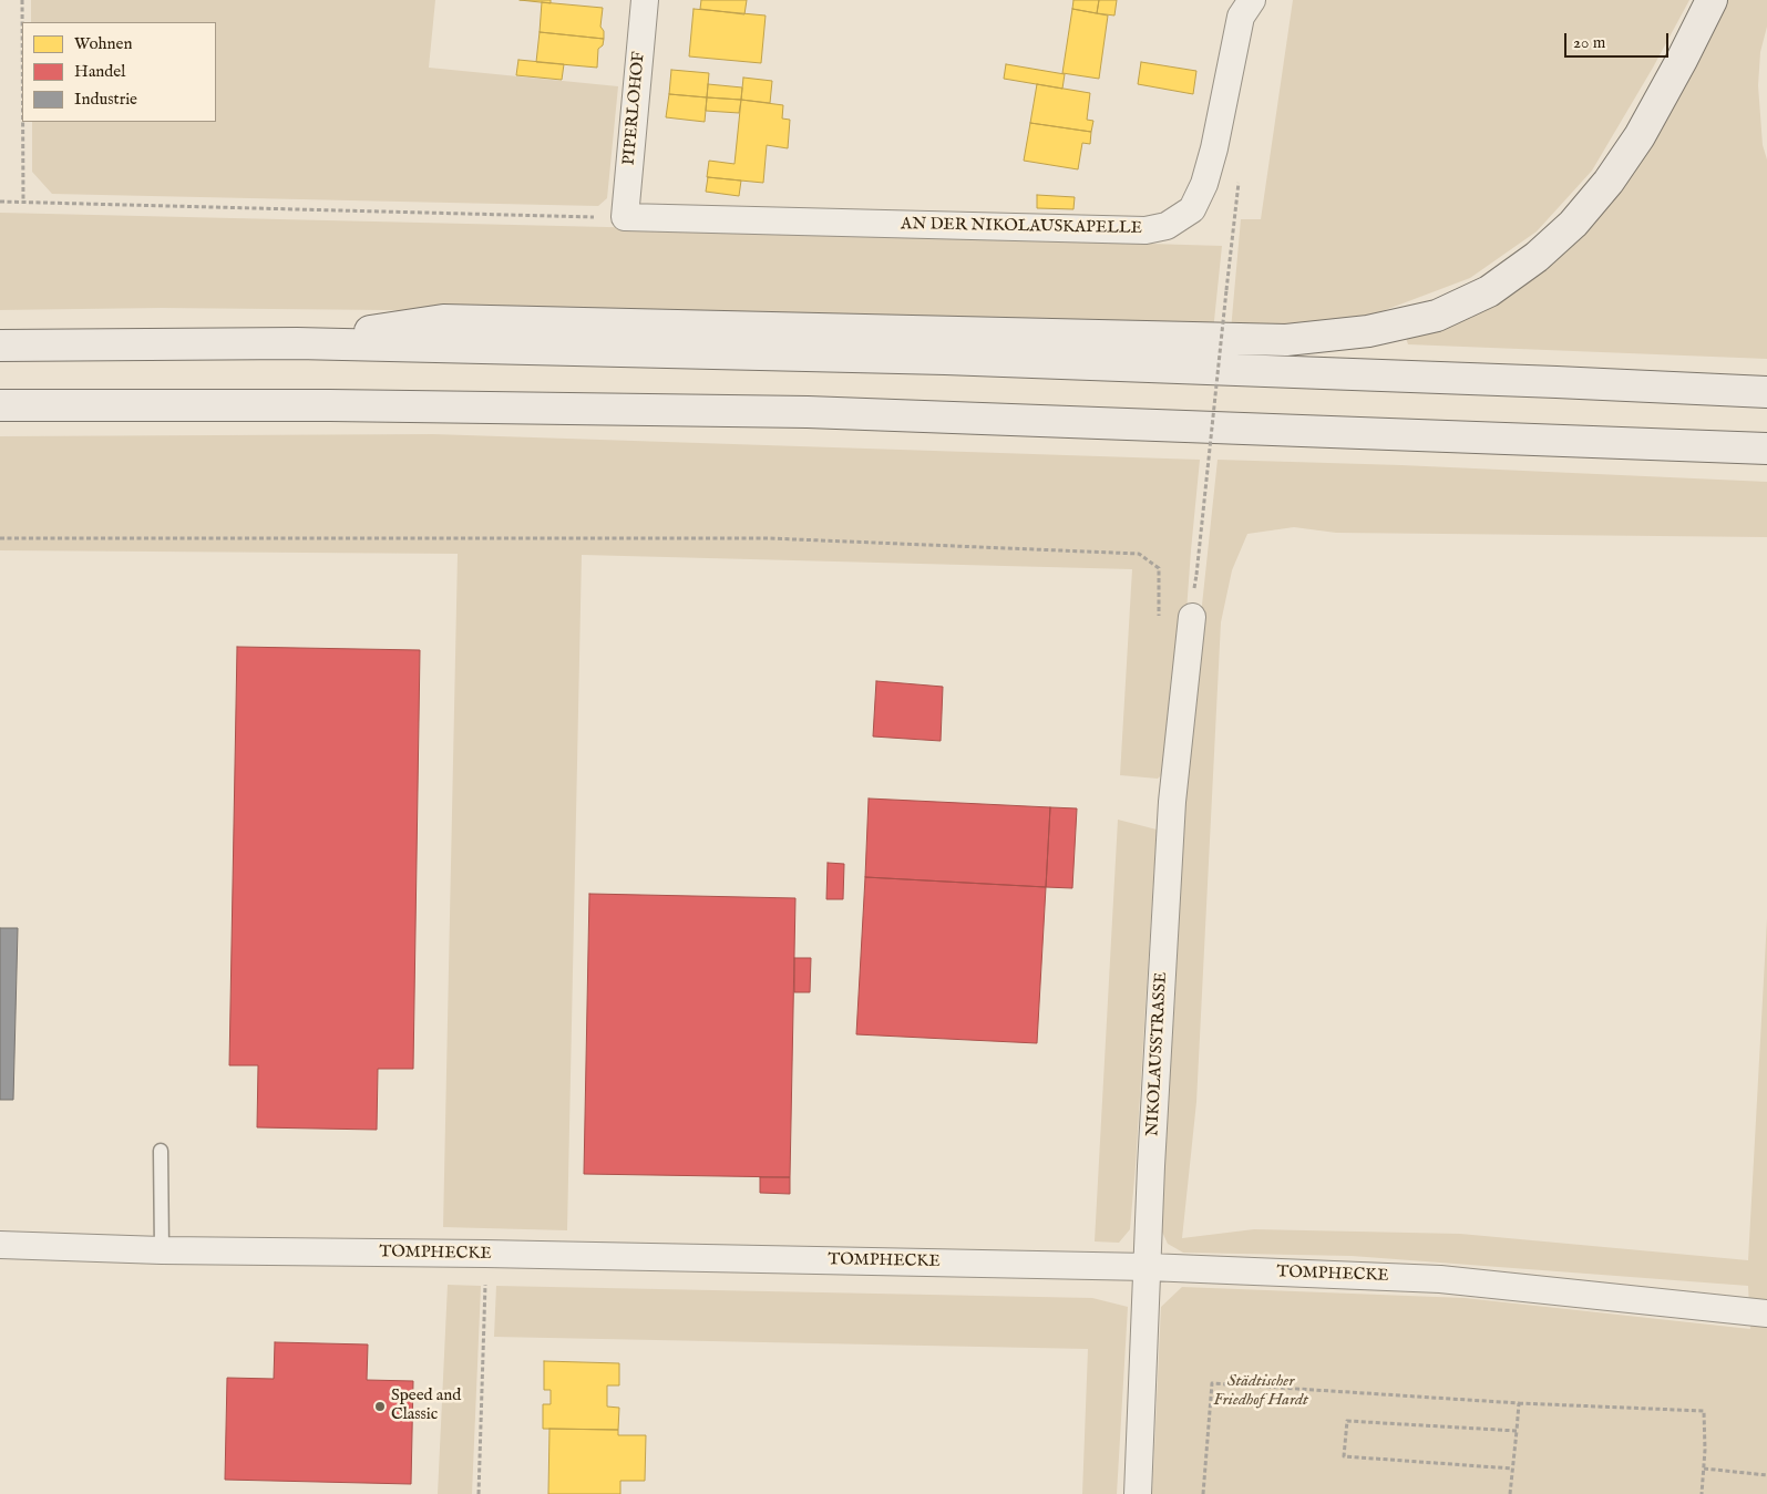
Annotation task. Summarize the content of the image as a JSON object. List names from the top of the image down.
{
  "streets": {
    "street": [
      "PIPERLOHOF",
      "AN DER NIKOLAUSKAPELLE",
      "NIKOLAUSSTRASSE",
      "TOMPHECKE"
    ]
  },
  "crossings": [
    ["PIPERLOHOF", "AN DER NIKOLAUSKAPELLE"],
    ["NIKOLAUSSTRASSE", "TOMPHECKE"]
  ],
  "parks": ["Städtischer Friedhof Hardt"],
  "places": ["Speed and Classic"],
  "legend": ["Wohnen", "Handel", "Industrie"],
  "scale_bar": "20 m"
}
